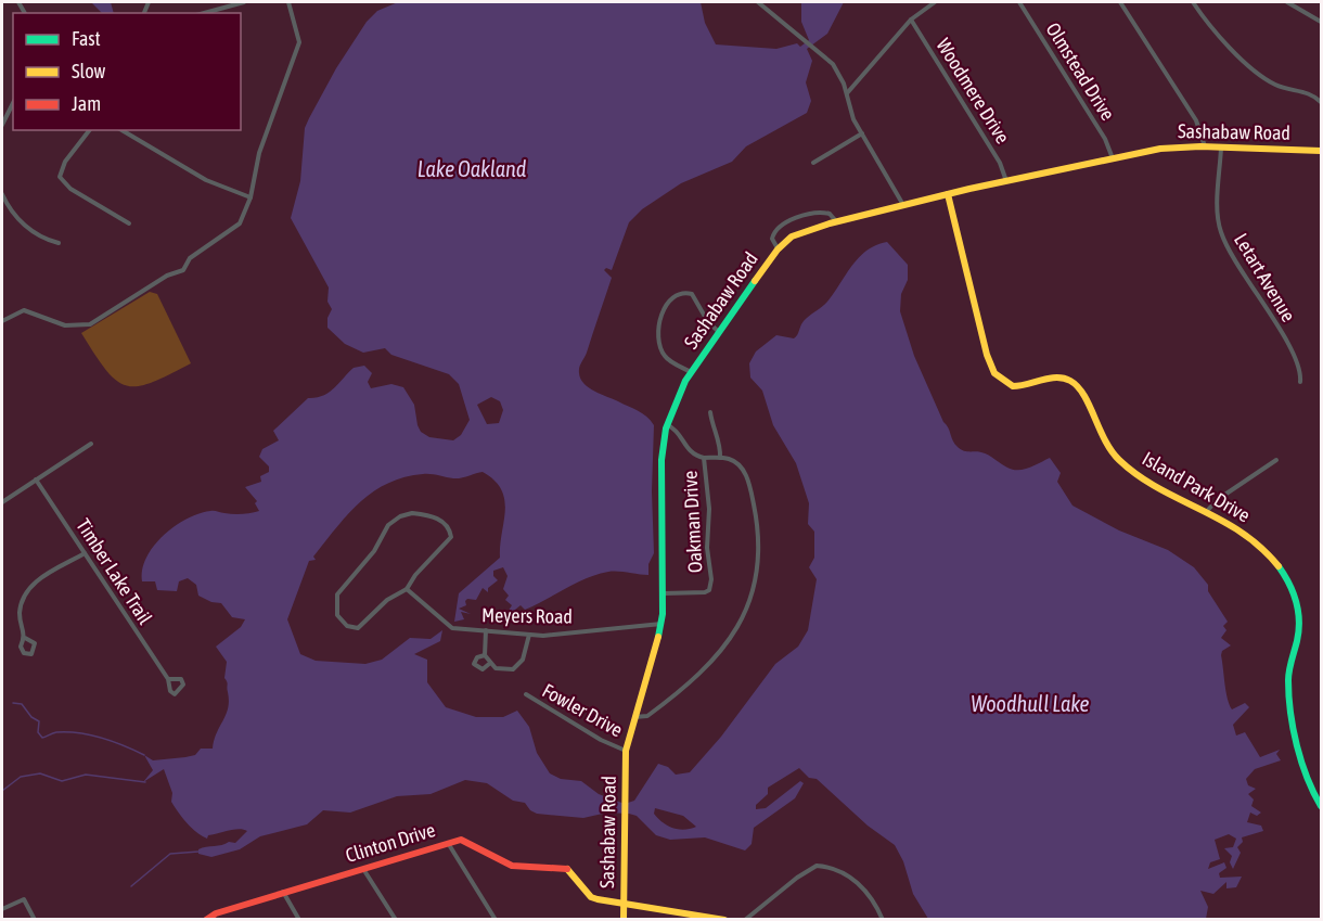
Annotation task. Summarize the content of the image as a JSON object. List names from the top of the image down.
{
  "streets": {
    "street": [
      "Olmstead Drive",
      "Woodmere Drive",
      "Sashabaw Road",
      "Letart Avenue",
      "Island Park Drive",
      "Oakman Drive",
      "Timber Lake Trail",
      "Meyers Road",
      "Fowler Drive",
      "Clinton Drive"
    ]
  },
  "crossings": [
    ["Olmstead Drive", "Sashabaw Road"],
    ["Woodmere Drive", "Sashabaw Road"],
    ["Sashabaw Road", "Letart Avenue"],
    ["Sashabaw Road", "Island Park Drive"],
    ["Sashabaw Road", "Oakman Drive"],
    ["Sashabaw Road", "Meyers Road"],
    ["Sashabaw Road", "Fowler Drive"],
    ["Sashabaw Road", "Clinton Drive"]
  ],
  "water": ["Lake Oakland", "Woodhull Lake"],
  "legend": ["Fast", "Slow", "Jam"]
}
